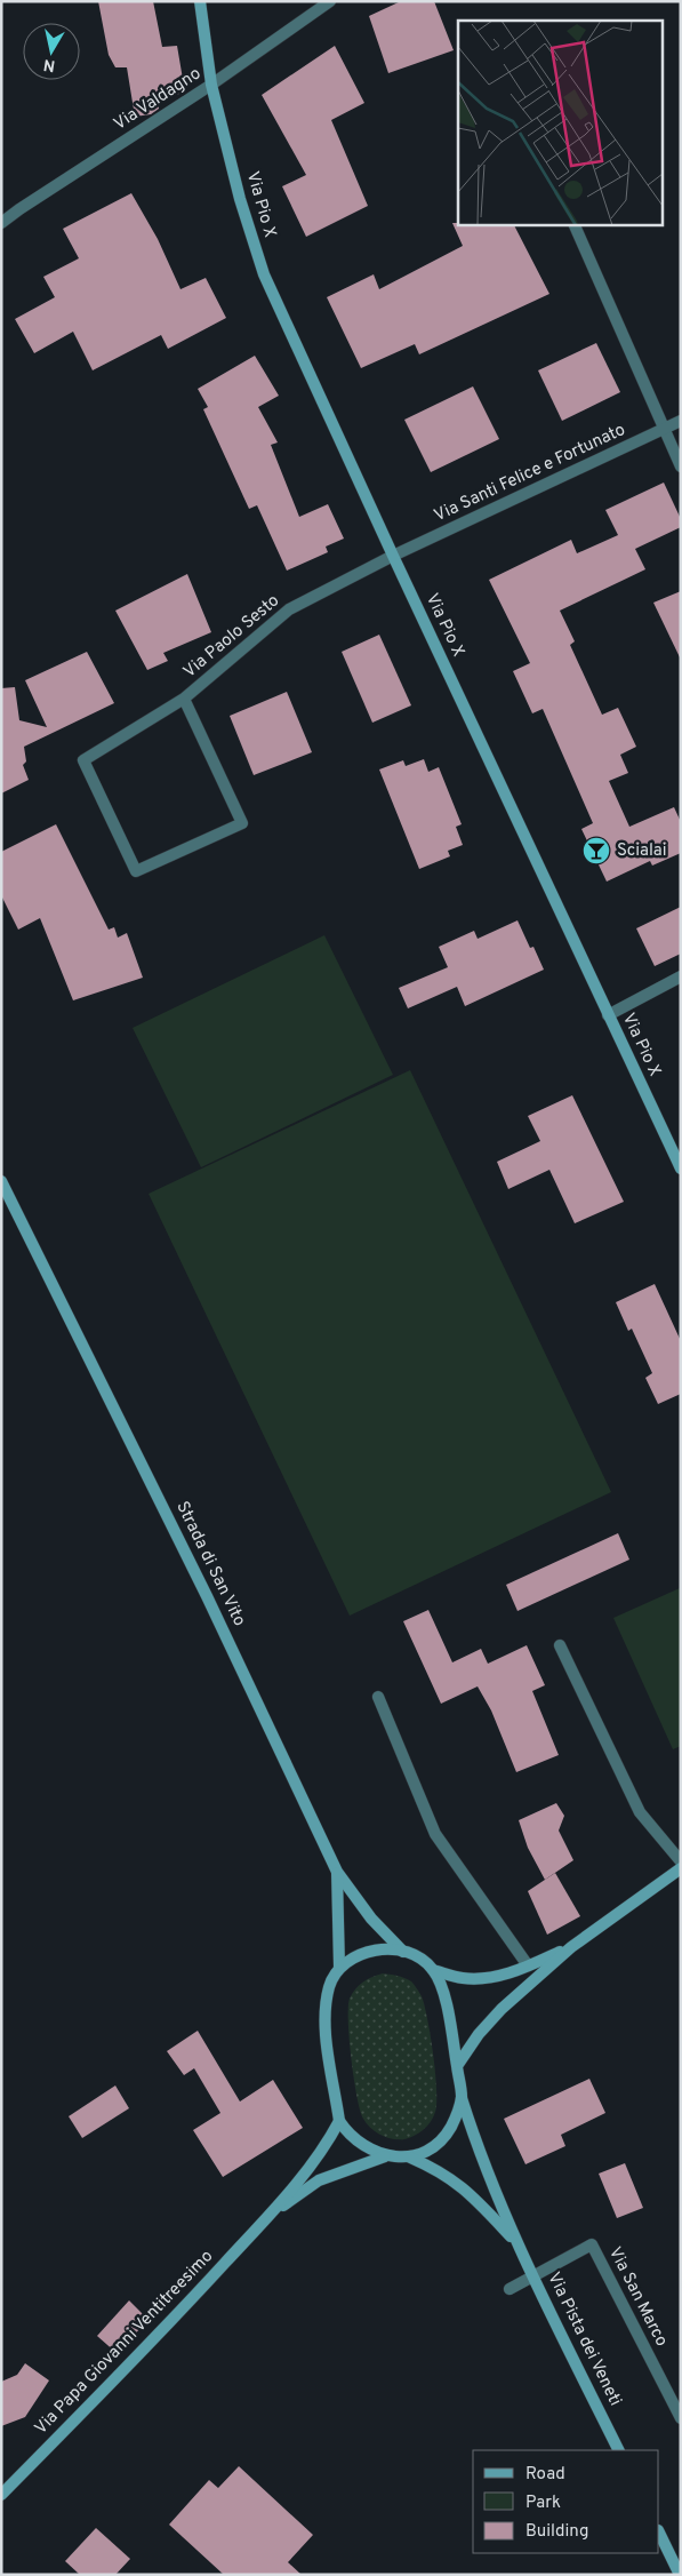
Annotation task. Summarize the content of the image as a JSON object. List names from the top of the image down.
{
  "streets": {
    "street": [
      "Via Valdagno",
      "Via Pio X",
      "Via Santi Felice e Fortunato",
      "Via Paolo Sesto",
      "Strada di San Vito",
      "Via San Marco",
      "Via Pista dei Veneti",
      "Via Papa Giovanni Ventitreesimo"
    ]
  },
  "crossings": [
    ["Via Valdagno", "Via Pio X"],
    ["Via Pio X", "Via Santi Felice e Fortunato"],
    ["Via Pio X", "Via Paolo Sesto"],
    ["Via Santi Felice e Fortunato", "Via Paolo Sesto"],
    ["Strada di San Vito", "Via Pista dei Veneti"],
    ["Strada di San Vito", "Via Papa Giovanni Ventitreesimo"],
    ["Via San Marco", "Via Pista dei Veneti"],
    ["Via Pista dei Veneti", "Via Papa Giovanni Ventitreesimo"]
  ],
  "places": {
    "bar": ["Scialai"]
  },
  "legend": ["Road", "Park", "Building"],
  "north": "bottom"
}
